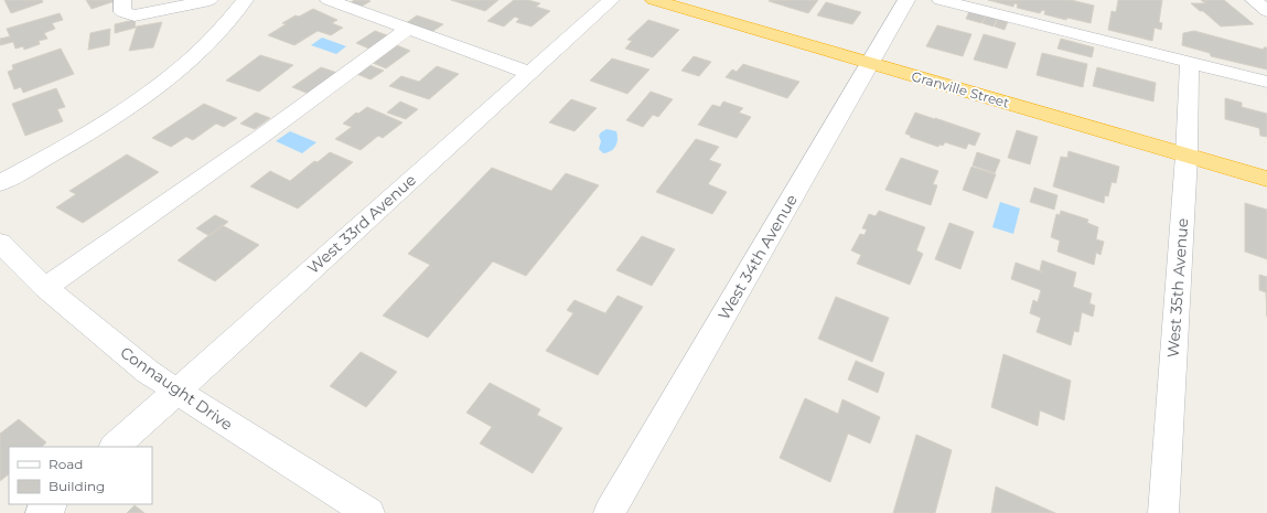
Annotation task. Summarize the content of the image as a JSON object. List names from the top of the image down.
{
  "streets": {
    "highway": ["Granville Street"],
    "street": [
      "West 33rd Avenue",
      "West 34th Avenue",
      "West 35th Avenue",
      "Connaught Drive"
    ]
  },
  "crossings": [
    ["Granville Street", "West 34th Avenue"],
    ["Granville Street", "West 35th Avenue"],
    ["West 33rd Avenue", "Connaught Drive"]
  ],
  "legend": ["Road", "Building"]
}
